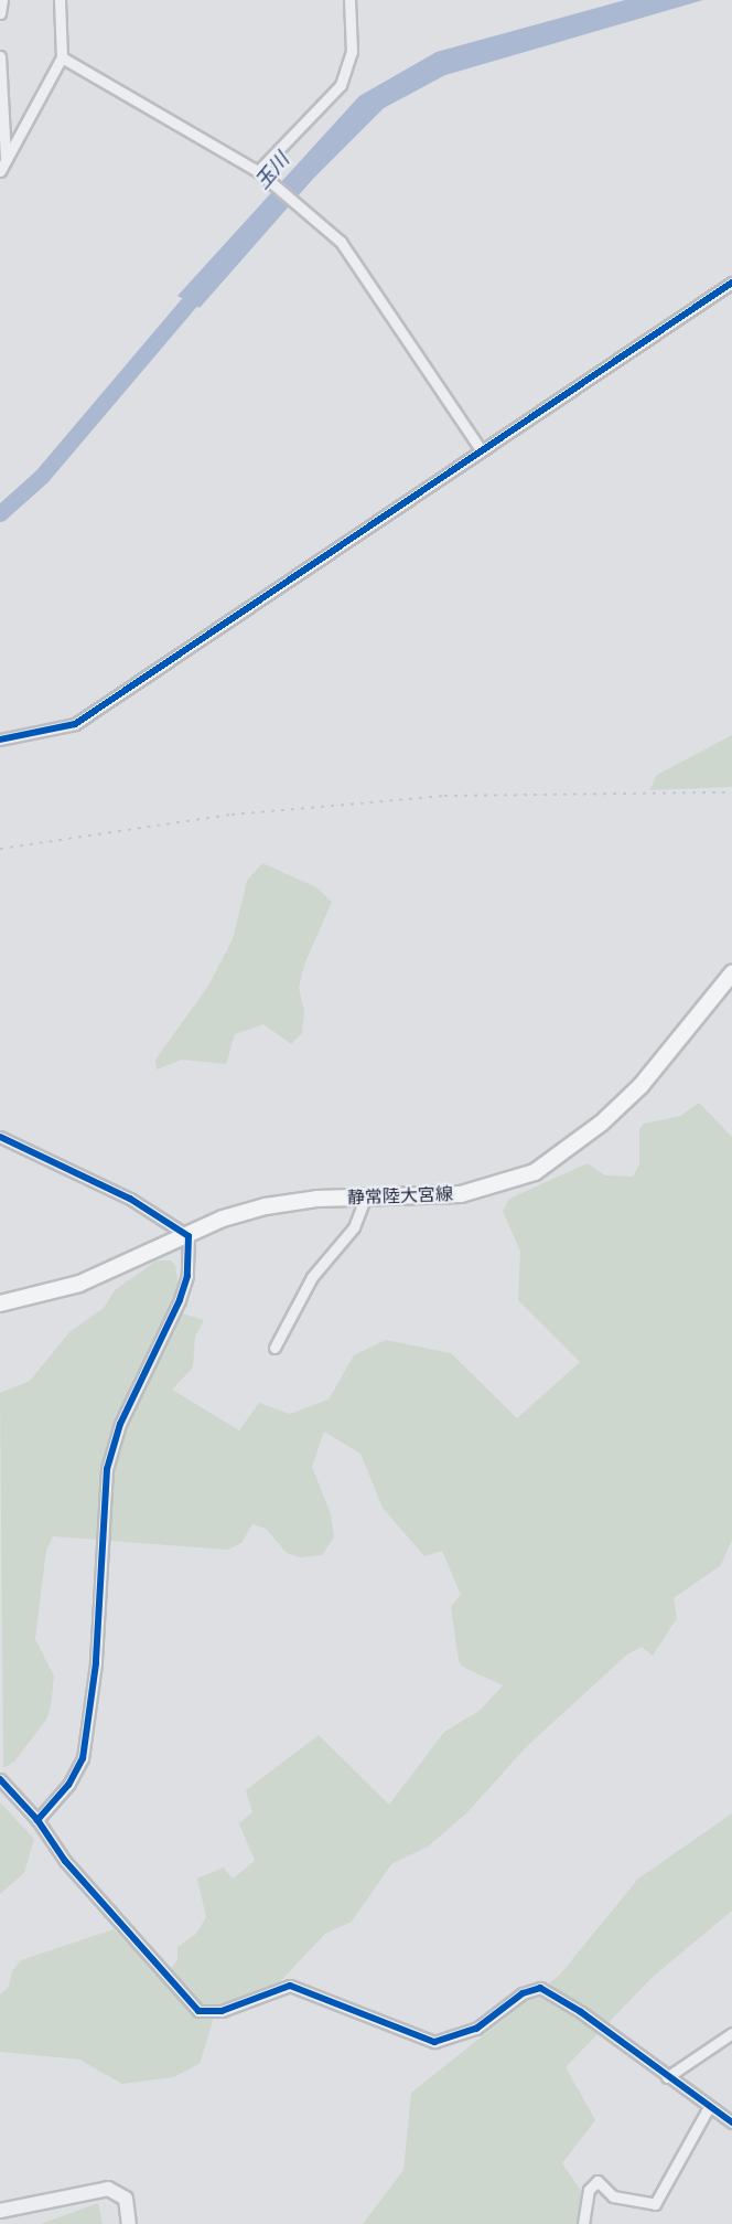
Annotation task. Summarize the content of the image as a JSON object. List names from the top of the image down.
{
  "streets": {
    "main road": ["静常陸大宮線"]
  },
  "water": ["玉川"]
}
